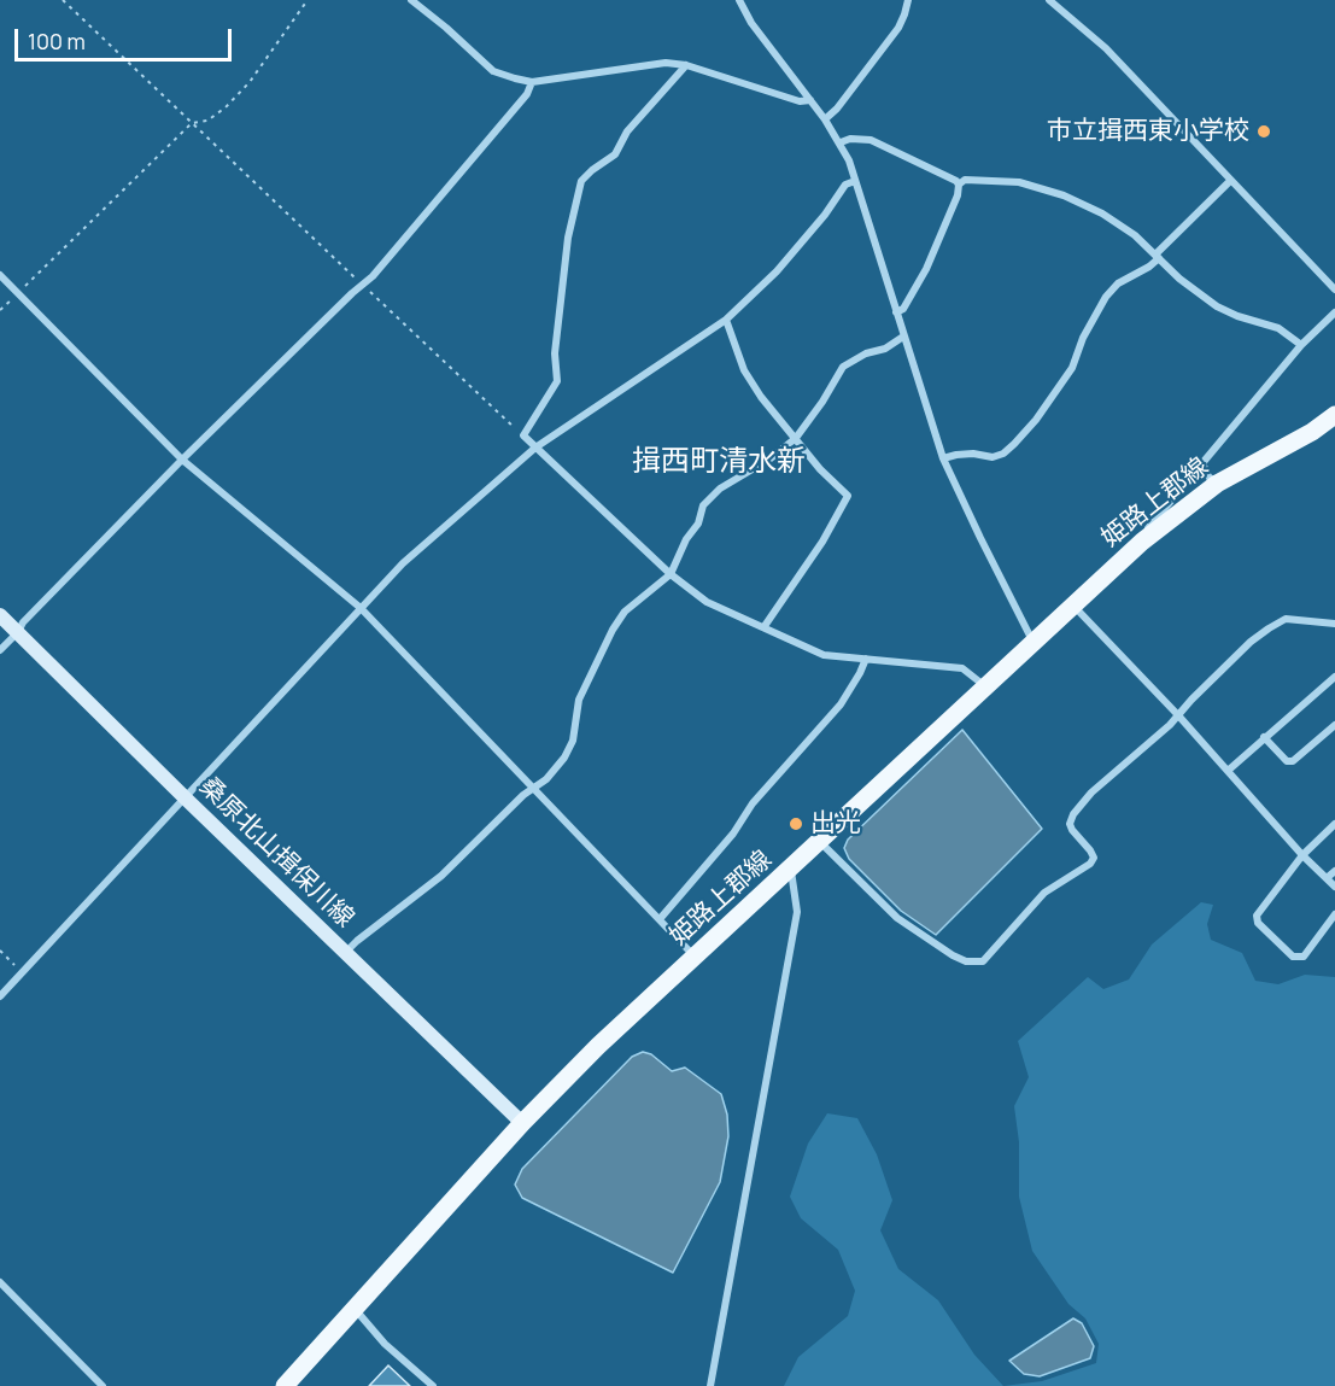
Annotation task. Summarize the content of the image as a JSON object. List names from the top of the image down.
{
  "streets": {
    "main road": ["姫路上郡線", "桑原北山揖保川線"]
  },
  "crossings": [
    ["姫路上郡線", "桑原北山揖保川線"]
  ],
  "districts": ["揖西町清水新"],
  "places": ["市立揖西東小学校", "出光"],
  "scale_bar": "100 m"
}
